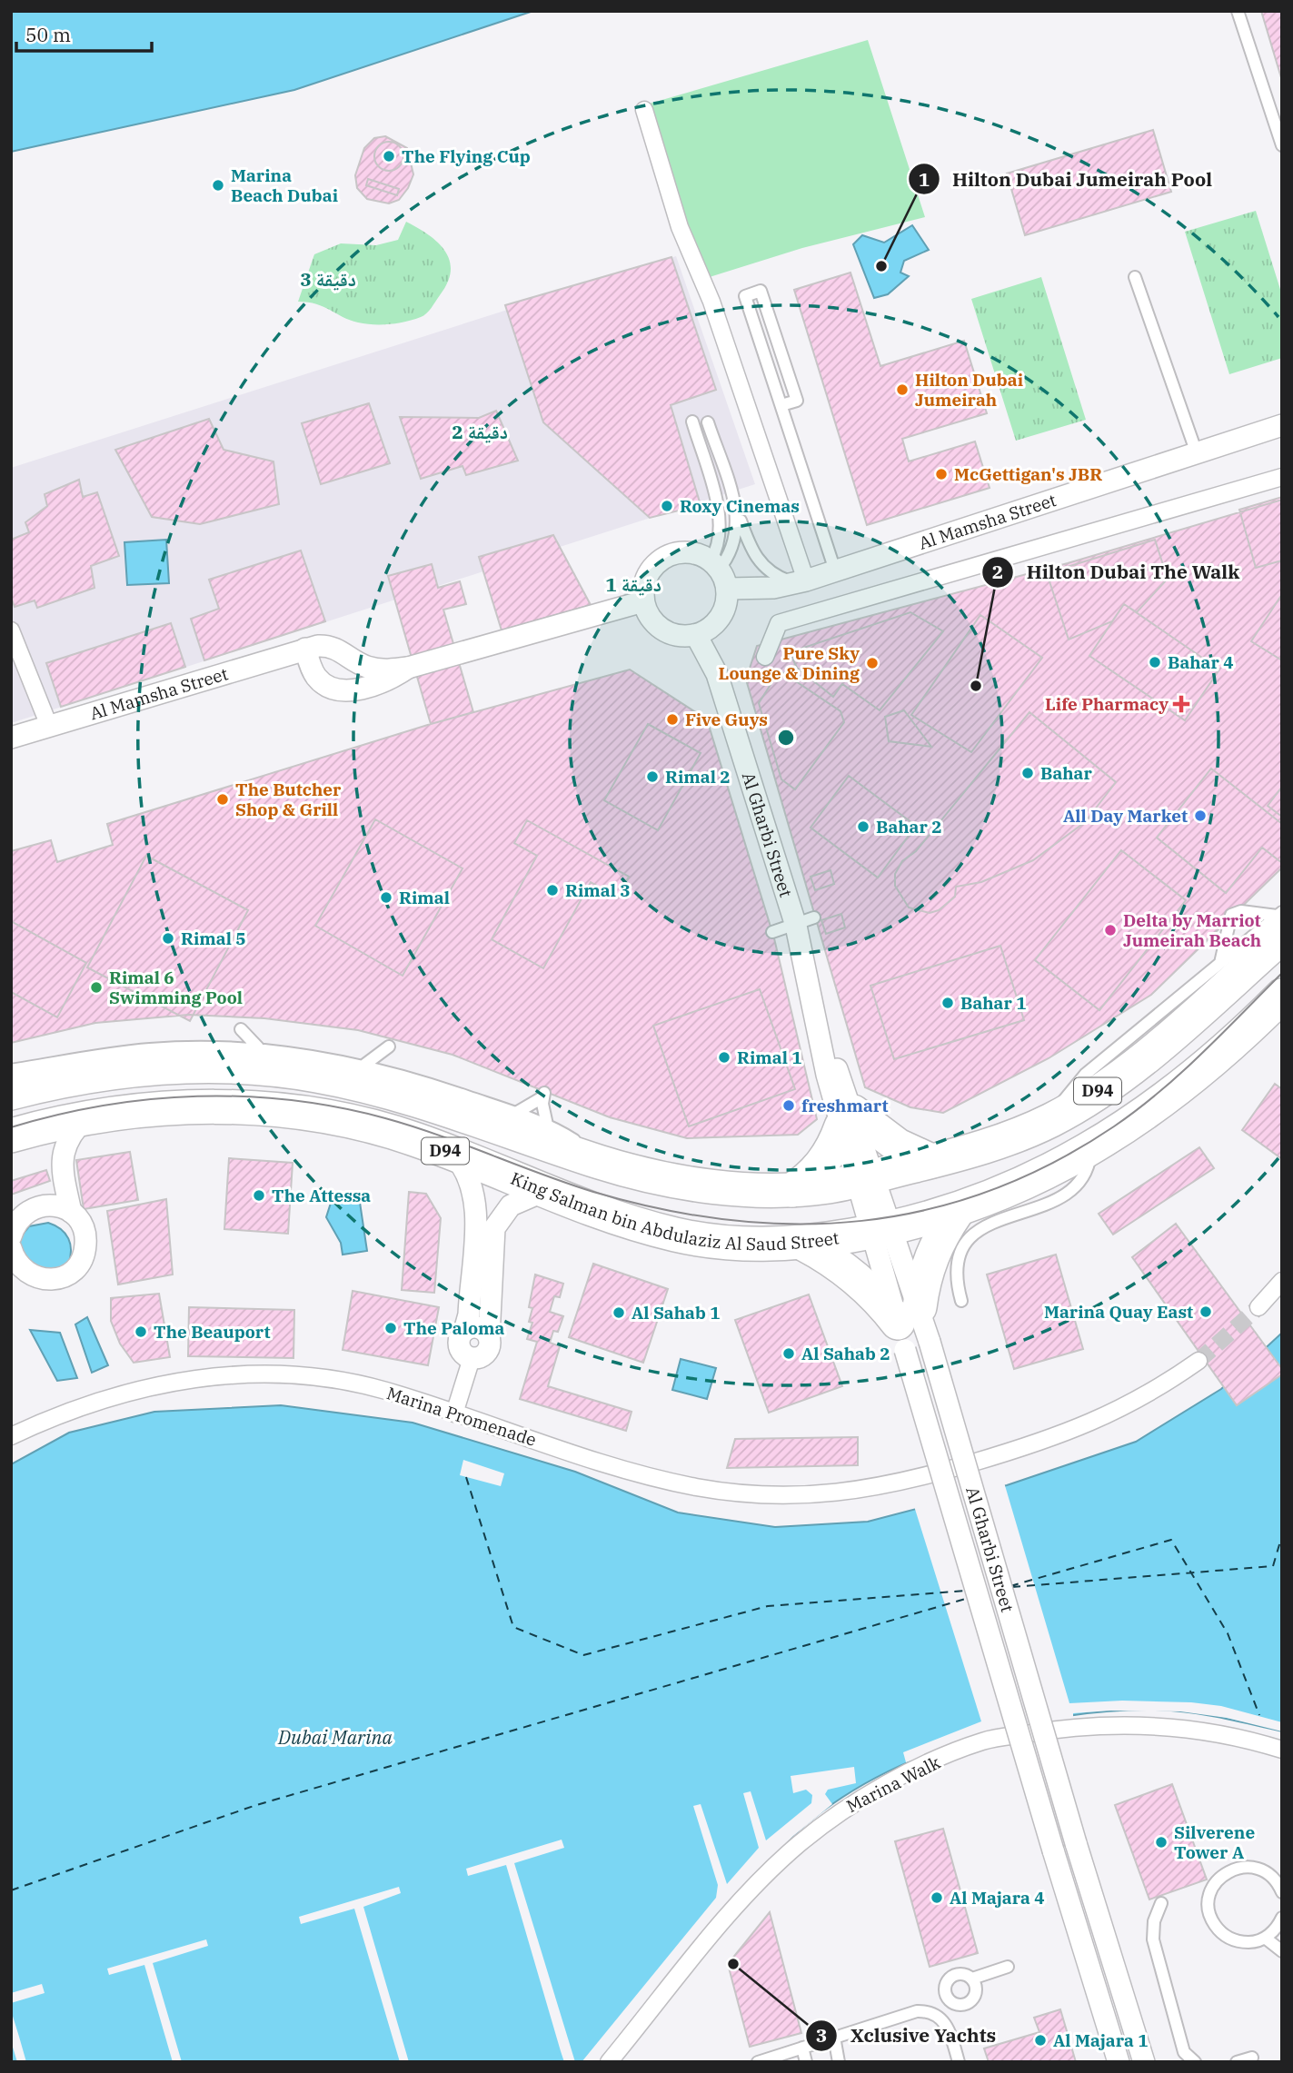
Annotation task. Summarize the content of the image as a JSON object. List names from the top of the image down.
{
  "streets": {
    "main road": ["D94", "King Salman bin Abdulaziz Al Saud Street"],
    "street": [
      "Al Mamsha Street",
      "Al Gharbi Street",
      "Marina Promenade",
      "Marina Walk"
    ]
  },
  "crossings": [
    ["Al Mamsha Street", "Al Gharbi Street"],
    ["Al Gharbi Street", "King Salman bin Abdulaziz Al Saud Street"]
  ],
  "water": ["Dubai Marina"],
  "places": {
    "other": [
      "The Flying Cup",
      "Marina Beach Dubai",
      "Hilton Dubai Jumeirah Pool",
      "Hilton Dubai Jumeirah",
      "McGettigan's JBR",
      "Roxy Cinemas",
      "Bahar 4",
      "Pure Sky Lounge & Dining",
      "Hilton Dubai The Walk",
      "Five Guys",
      "Bahar",
      "Rimal 2",
      "The Butcher Shop & Grill",
      "All Day Market",
      "Bahar 2",
      "Rimal 3",
      "Rimal",
      "Delta by Marriot Jumeirah Beach",
      "Rimal 5",
      "Rimal 6 Swimming Pool",
      "Bahar 1",
      "Rimal 1",
      "freshmart",
      "The Attessa",
      "Marina Quay East",
      "Al Sahab 1",
      "The Paloma",
      "The Beauport",
      "Al Sahab 2",
      "Silverene Tower A",
      "Al Majara 4",
      "Xclusive Yachts",
      "Al Majara 1"
    ],
    "health": ["Life Pharmacy"]
  },
  "scale_bar": "50 m",
  "rings": ["3 دقيقة", "2 دقيقة", "1 دقيقة"]
}
